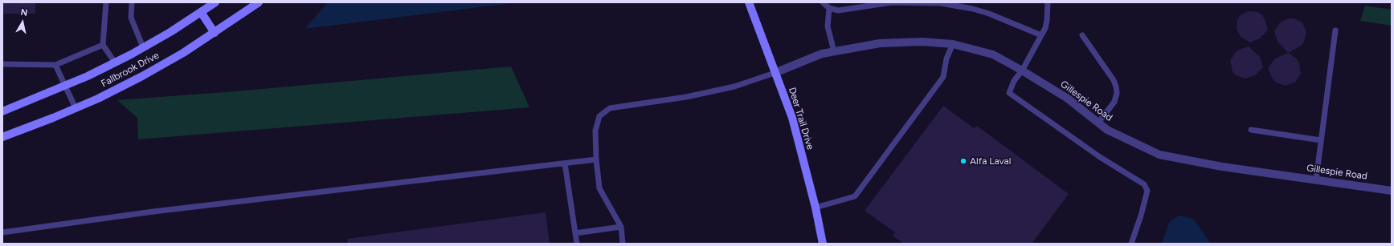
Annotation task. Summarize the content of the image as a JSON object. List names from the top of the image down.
{
  "streets": {
    "main road": ["Fallbrook Drive", "Deer Trail Drive"],
    "street": ["Gillespie Road"]
  },
  "crossings": [
    ["Gillespie Road", "Deer Trail Drive"]
  ],
  "places": ["Alfa Laval"],
  "north": "top"
}
